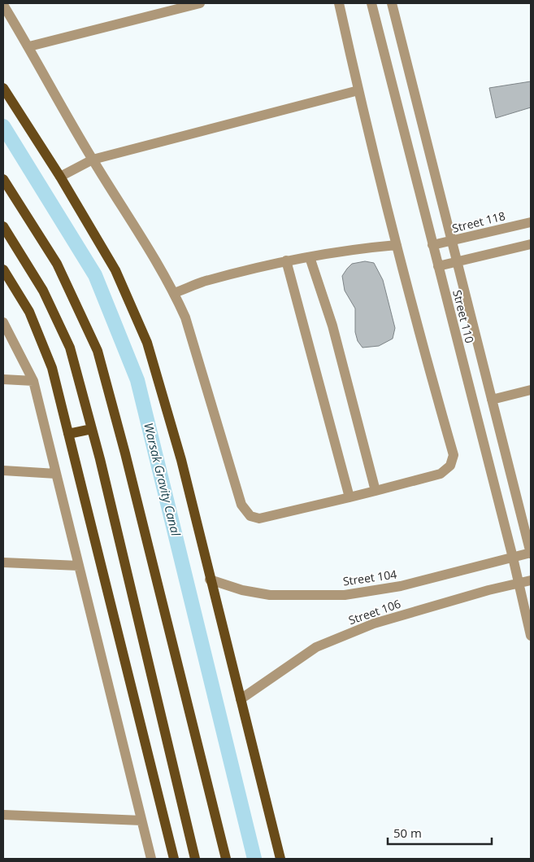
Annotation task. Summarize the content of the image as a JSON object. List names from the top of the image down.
{
  "streets": {
    "street": [
      "Street 118",
      "Street 110",
      "Street 104",
      "Street 106"
    ]
  },
  "crossings": [
    ["Street 118", "Street 110"],
    ["Street 110", "Street 104"],
    ["Street 110", "Street 106"]
  ],
  "water": ["Warsak Gravity Canal"],
  "scale_bar": "50 m"
}
